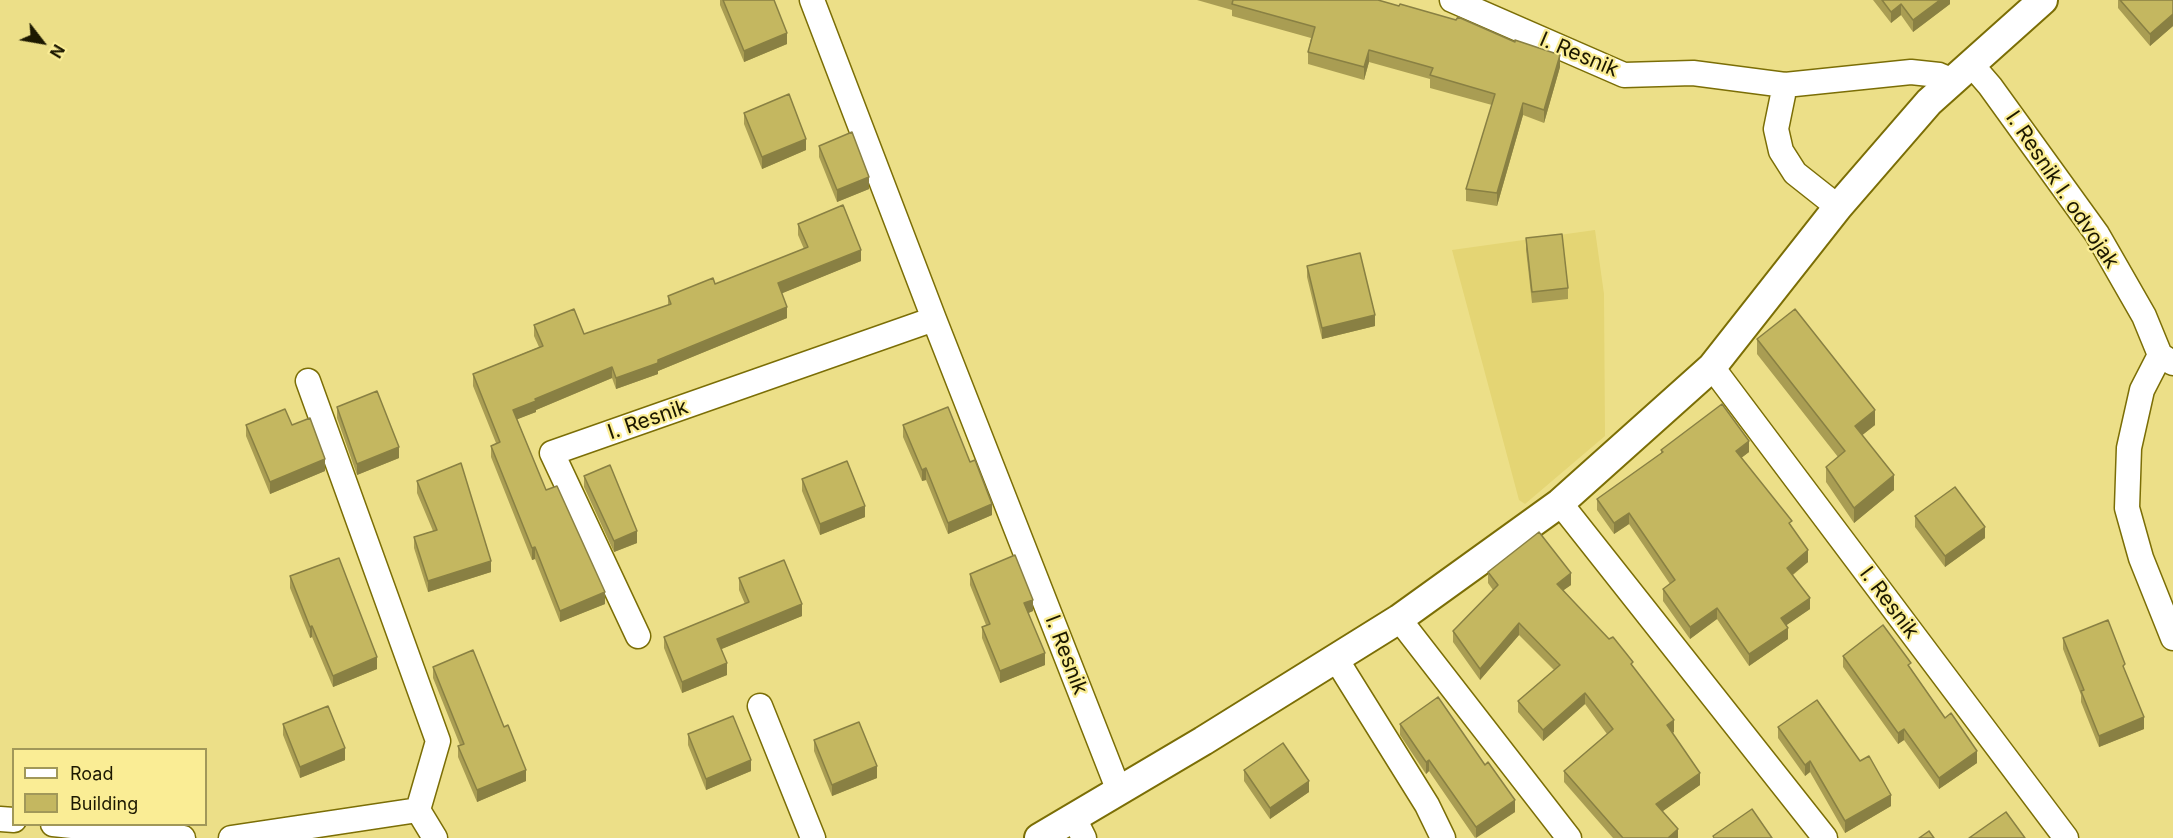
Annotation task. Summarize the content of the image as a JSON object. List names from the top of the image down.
{
  "streets": {
    "street": ["I. Resnik", "I. Resnik I. odvojak"]
  },
  "crossings": [
    ["I. Resnik", "I. Resnik I. odvojak"]
  ],
  "legend": ["Road", "Building"],
  "north": "bottom right"
}
